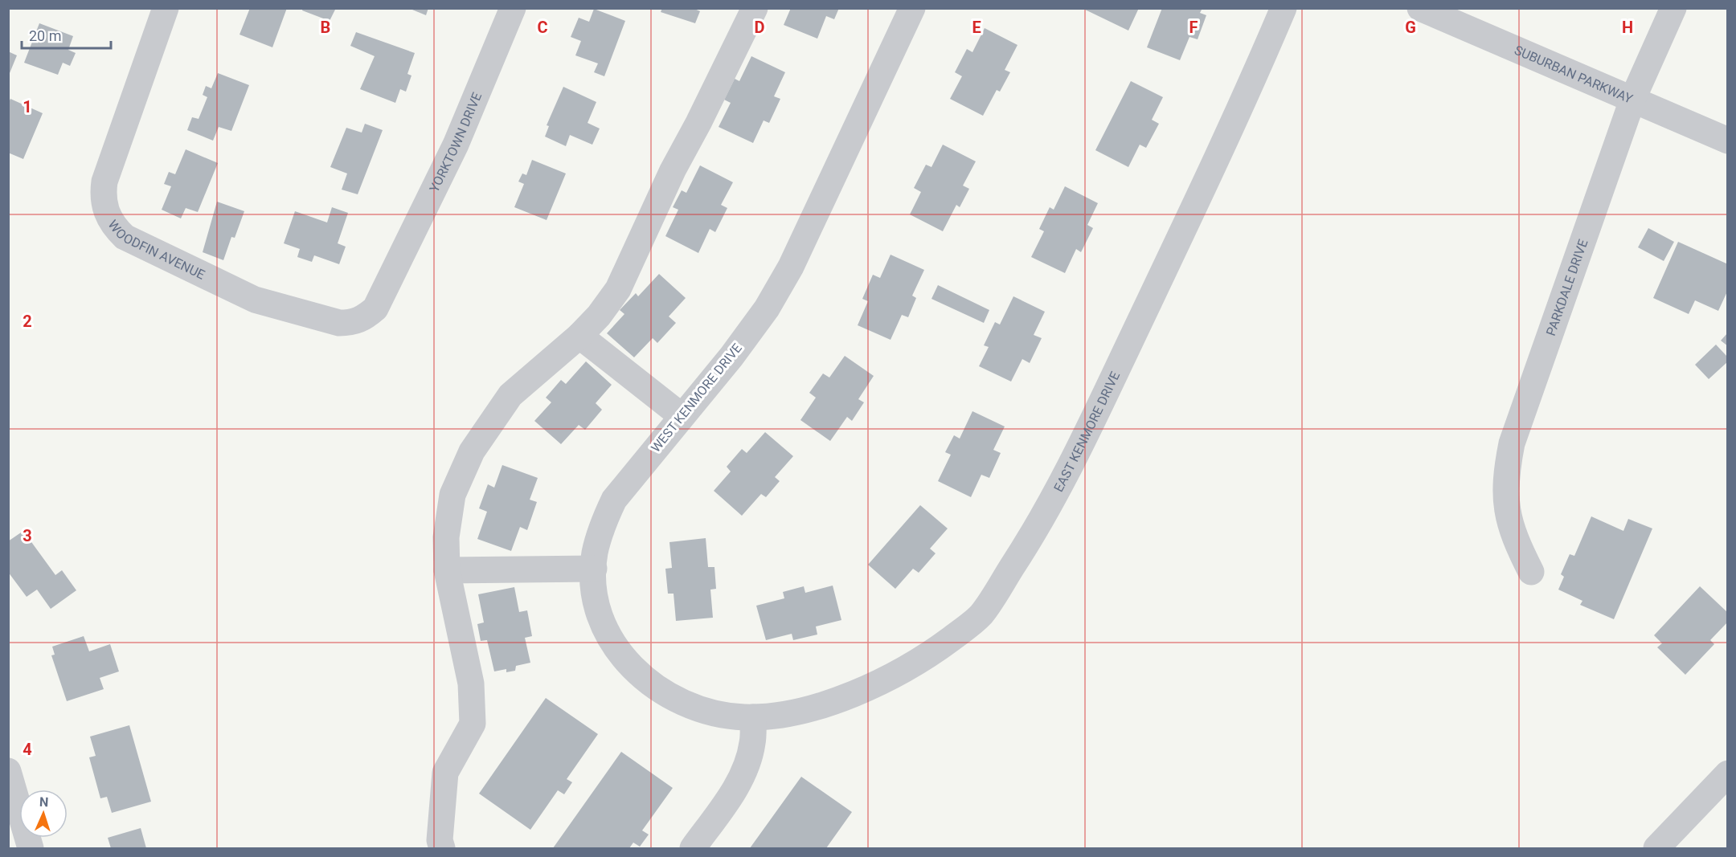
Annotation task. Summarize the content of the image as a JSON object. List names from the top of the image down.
{
  "streets": {
    "street": [
      "SUBURBAN PARKWAY",
      "YORKTOWN DRIVE",
      "WOODFIN AVENUE",
      "PARKDALE DRIVE",
      "WEST KENMORE DRIVE",
      "EAST KENMORE DRIVE"
    ]
  },
  "crossings": [
    ["SUBURBAN PARKWAY", "PARKDALE DRIVE"],
    ["YORKTOWN DRIVE", "WOODFIN AVENUE"],
    ["WEST KENMORE DRIVE", "EAST KENMORE DRIVE"]
  ],
  "scale_bar": "20 m",
  "north": "top",
  "grid": {
    "columns": [
      "B",
      "C",
      "D",
      "E",
      "F",
      "G",
      "H"
    ],
    "rows": [
      "1",
      "2",
      "3",
      "4"
    ]
  }
}
